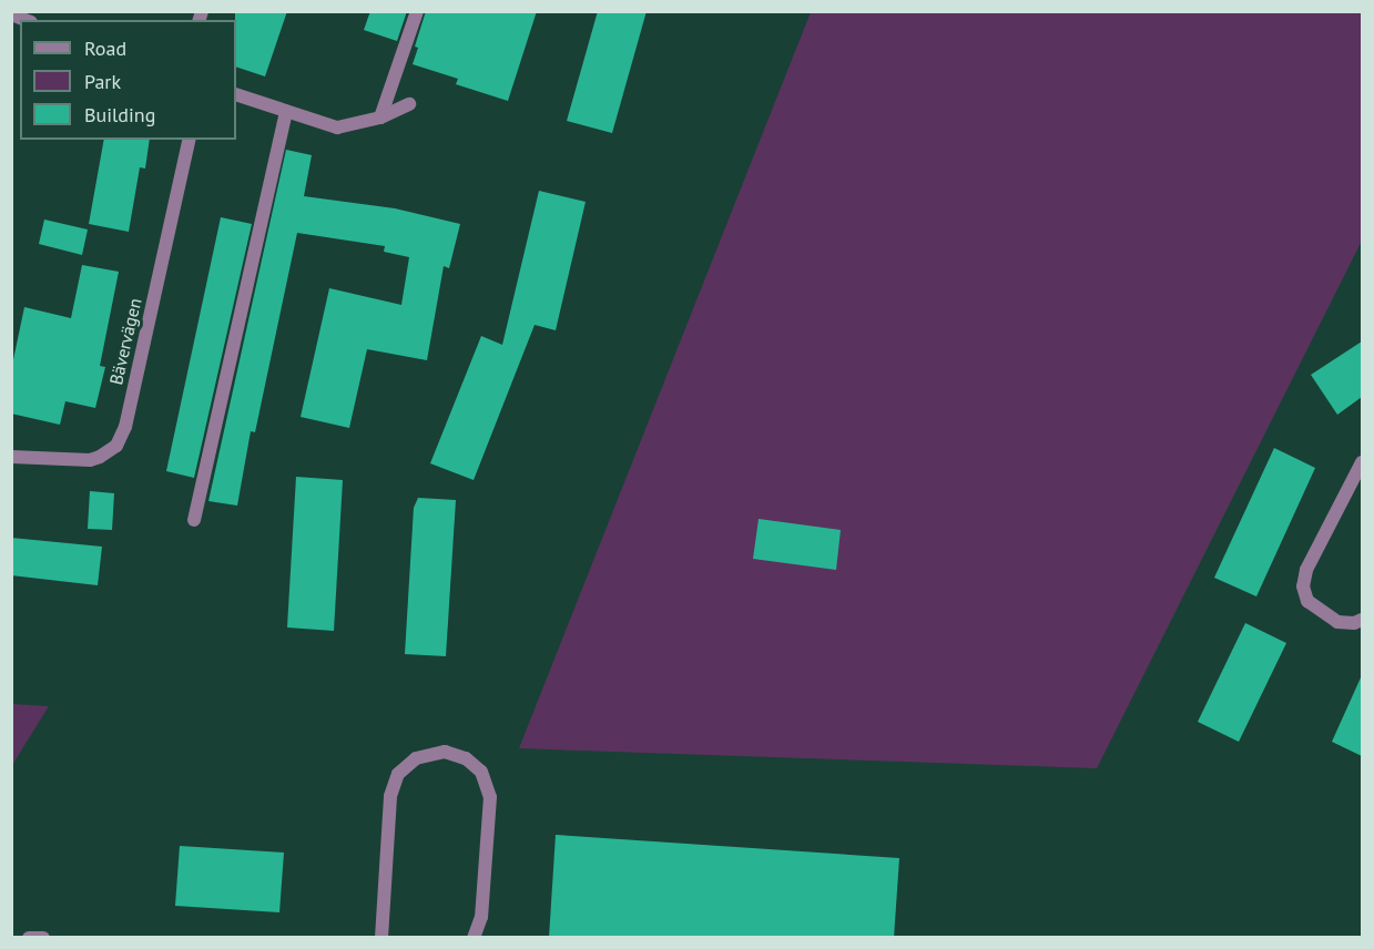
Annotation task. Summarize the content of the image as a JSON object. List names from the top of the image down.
{
  "streets": {
    "street": ["Bävervägen"]
  },
  "legend": ["Road", "Park", "Building"]
}
